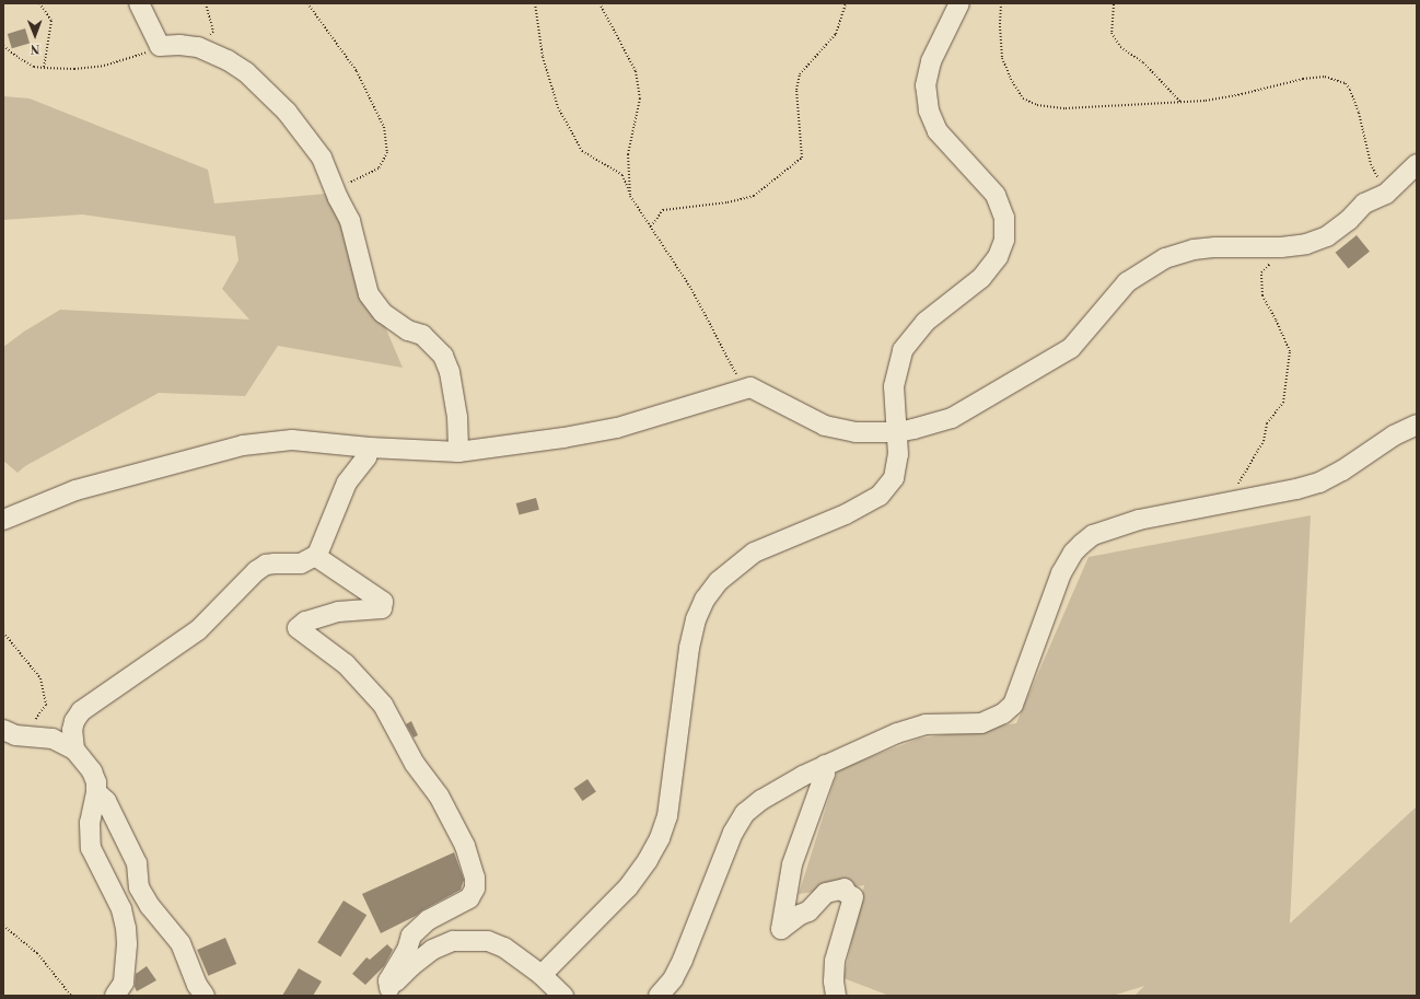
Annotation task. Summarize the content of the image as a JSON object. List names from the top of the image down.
{
  "north": "bottom"
}
